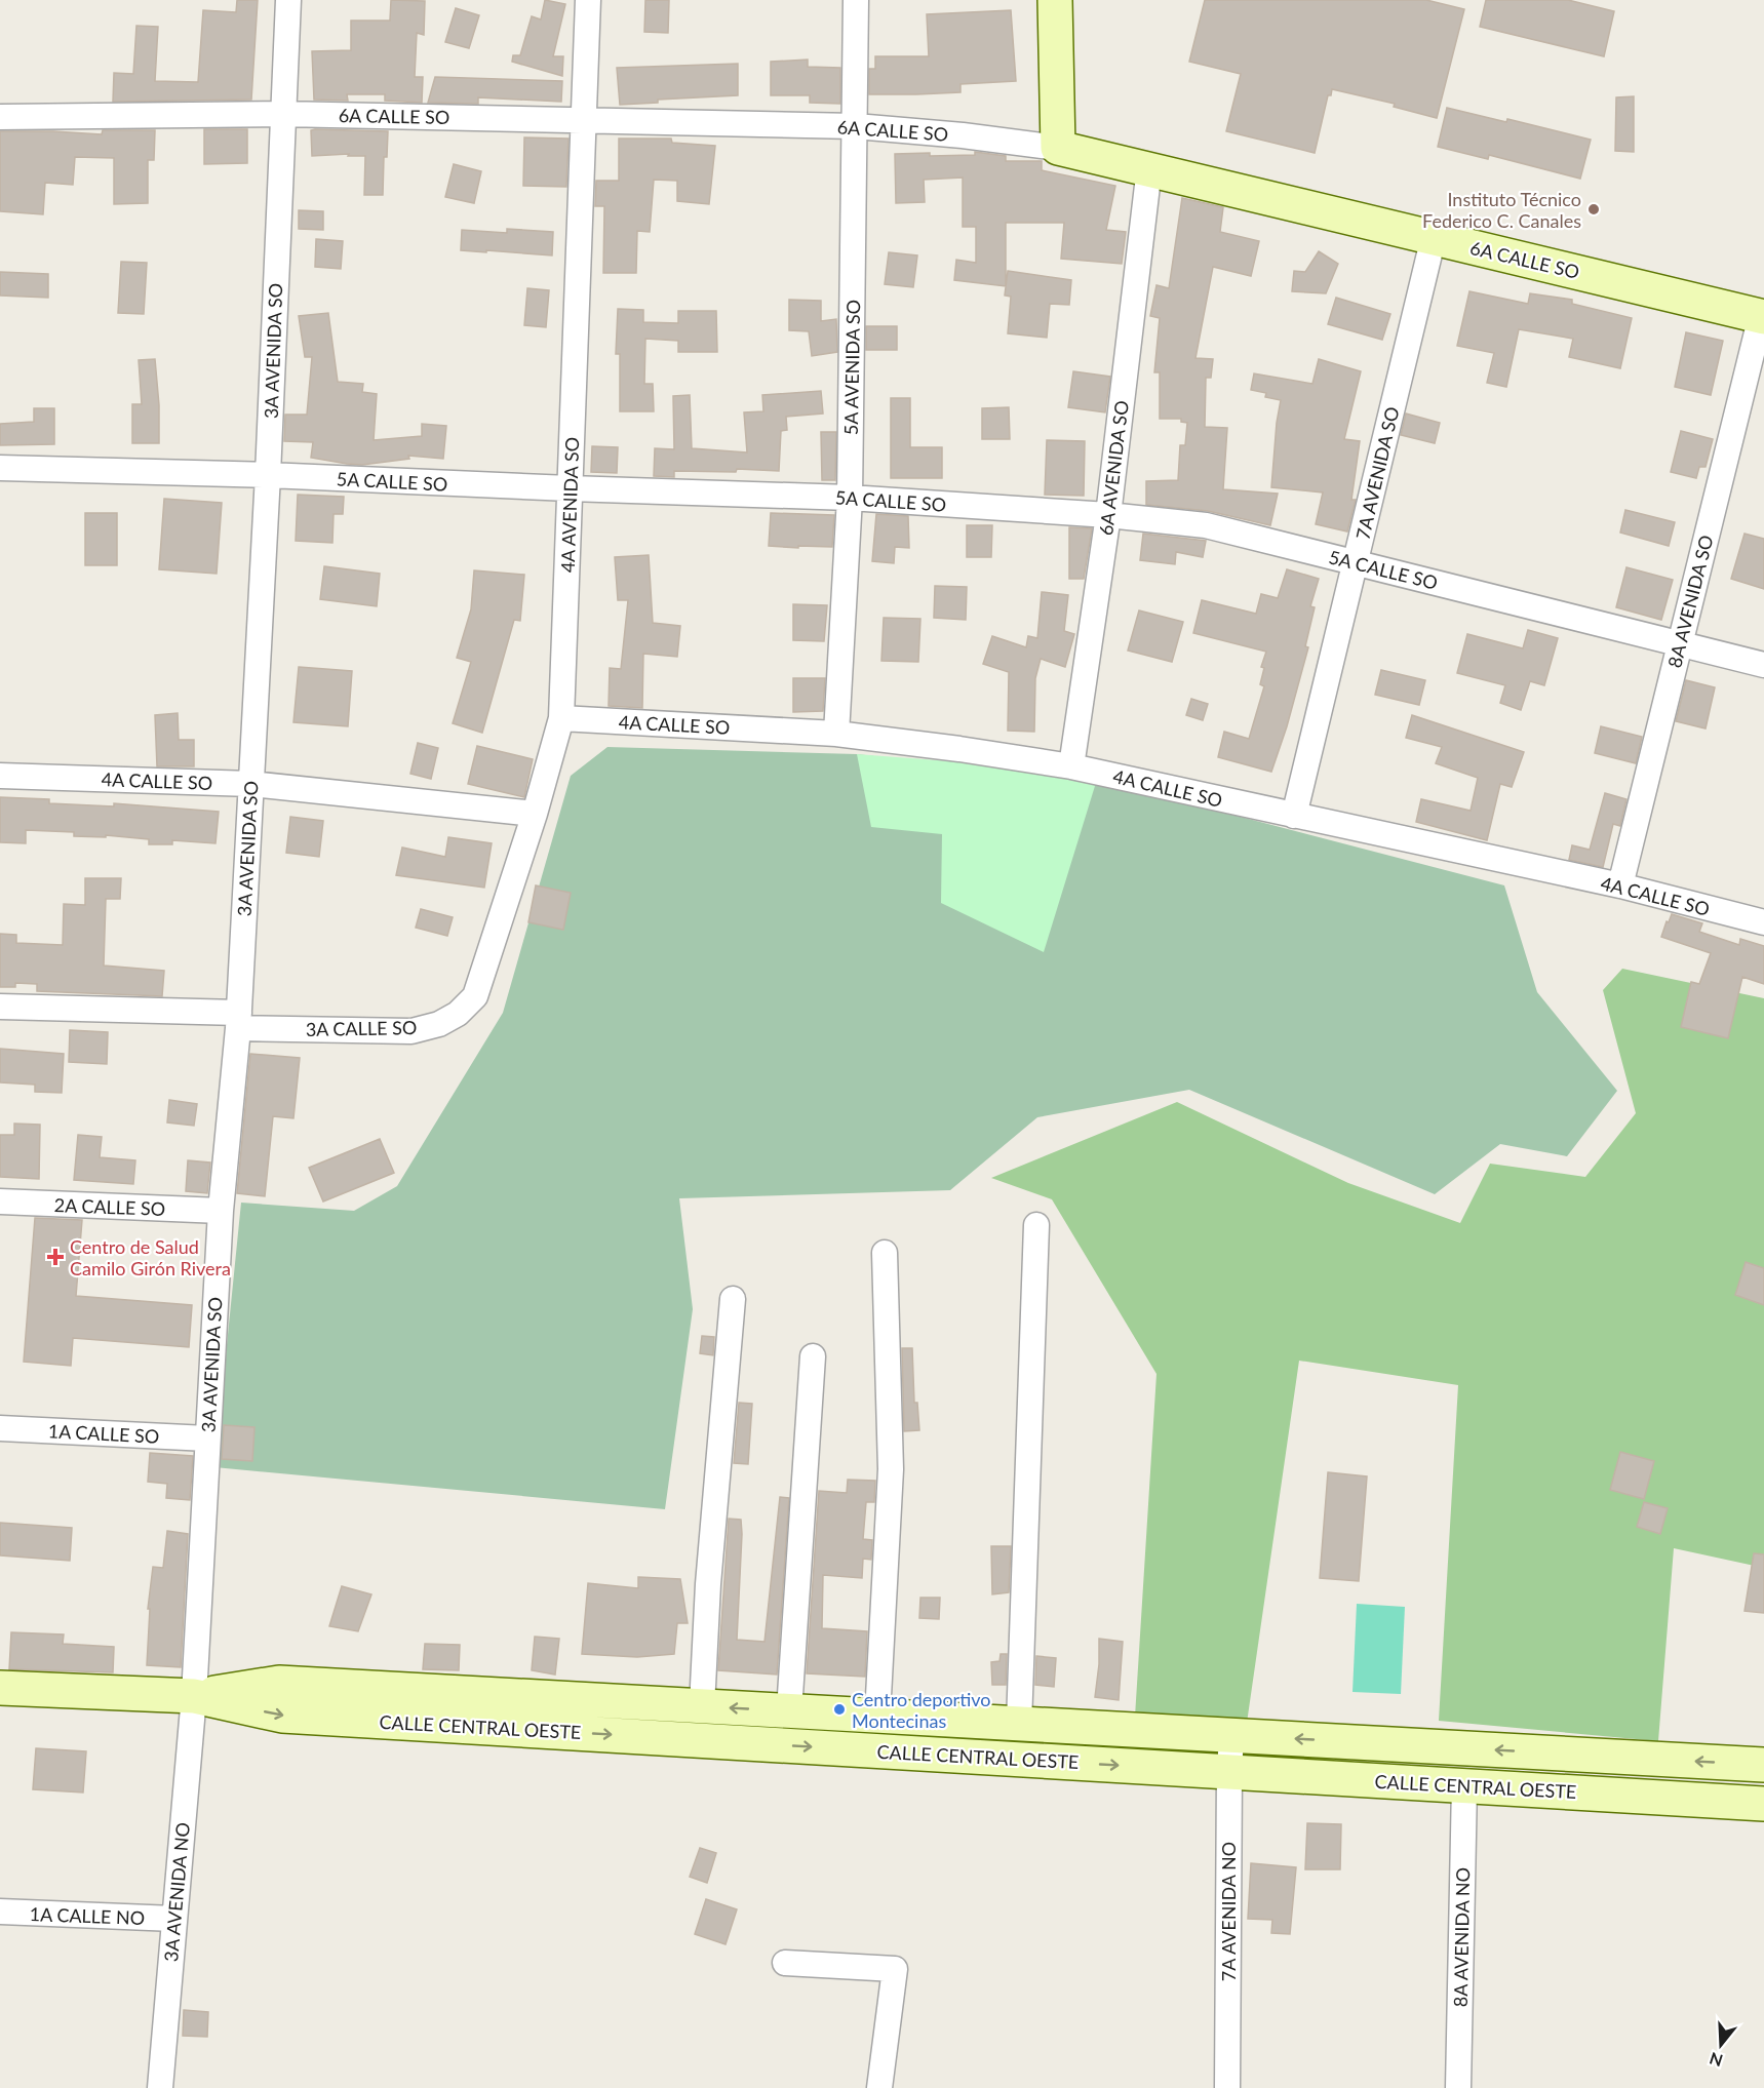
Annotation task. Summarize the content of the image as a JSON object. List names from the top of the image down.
{
  "streets": {
    "street": [
      "6A CALLE SO",
      "3A AVENIDA SO",
      "5A AVENIDA SO",
      "6A AVENIDA SO",
      "7A AVENIDA SO",
      "5A CALLE SO",
      "4A AVENIDA SO",
      "8A AVENIDA SO",
      "4A CALLE SO",
      "3A CALLE SO",
      "2A CALLE SO",
      "1A CALLE SO",
      "CALLE CENTRAL OESTE",
      "3A AVENIDA NO",
      "7A AVENIDA NO",
      "1A CALLE NO",
      "8A AVENIDA NO"
    ]
  },
  "crossings": [
    ["6A CALLE SO", "3A AVENIDA SO"],
    ["6A CALLE SO", "5A AVENIDA SO"],
    ["6A CALLE SO", "6A AVENIDA SO"],
    ["6A CALLE SO", "7A AVENIDA SO"],
    ["6A CALLE SO", "4A AVENIDA SO"],
    ["6A CALLE SO", "8A AVENIDA SO"],
    ["3A AVENIDA SO", "5A CALLE SO"],
    ["3A AVENIDA SO", "4A CALLE SO"],
    ["3A AVENIDA SO", "3A CALLE SO"],
    ["3A AVENIDA SO", "2A CALLE SO"],
    ["3A AVENIDA SO", "1A CALLE SO"],
    ["3A AVENIDA SO", "CALLE CENTRAL OESTE"],
    ["3A AVENIDA SO", "3A AVENIDA NO"],
    ["5A AVENIDA SO", "5A CALLE SO"],
    ["5A AVENIDA SO", "4A CALLE SO"],
    ["6A AVENIDA SO", "5A CALLE SO"],
    ["6A AVENIDA SO", "4A CALLE SO"],
    ["7A AVENIDA SO", "5A CALLE SO"],
    ["7A AVENIDA SO", "4A CALLE SO"],
    ["5A CALLE SO", "4A AVENIDA SO"],
    ["5A CALLE SO", "8A AVENIDA SO"],
    ["4A AVENIDA SO", "4A CALLE SO"],
    ["4A AVENIDA SO", "3A CALLE SO"],
    ["8A AVENIDA SO", "4A CALLE SO"],
    ["CALLE CENTRAL OESTE", "3A AVENIDA NO"],
    ["CALLE CENTRAL OESTE", "7A AVENIDA NO"],
    ["CALLE CENTRAL OESTE", "8A AVENIDA NO"],
    ["3A AVENIDA NO", "1A CALLE NO"]
  ],
  "places": {
    "other": ["Instituto Técnico Federico C. Canales", "Centro deportivo Montecinas"],
    "health": ["Centro de Salud Camilo Girón Rivera"]
  },
  "north": "bottom"
}
